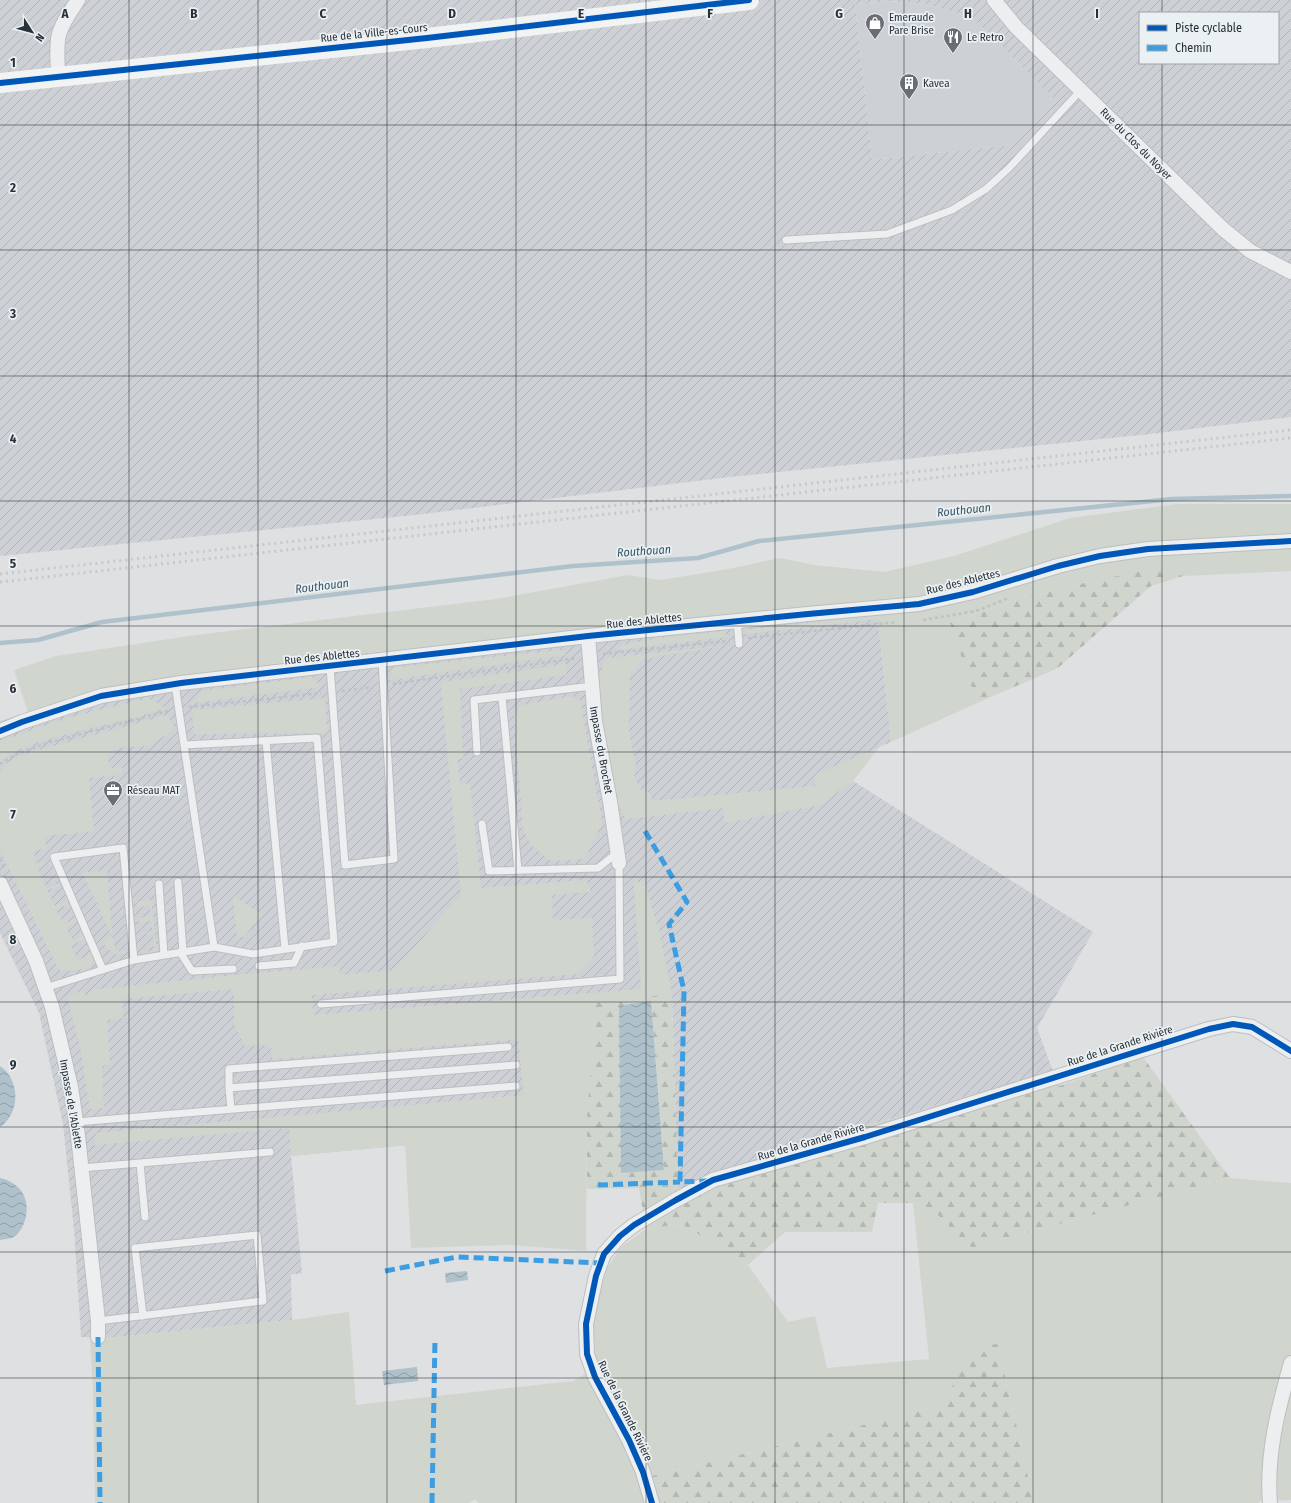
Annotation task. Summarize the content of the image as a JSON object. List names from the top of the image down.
{
  "streets": {
    "street": [
      "Rue de la Ville-es-Cours",
      "Rue du Clos du Noyer",
      "Rue des Ablettes",
      "Impasse du Brochet",
      "Rue de la Grande Rivière",
      "Impasse de l'Ablette"
    ]
  },
  "crossings": [
    ["Rue des Ablettes", "Impasse du Brochet"]
  ],
  "water": ["Routhouan"],
  "places": {
    "shop": ["Emeraude Pare Brise"],
    "restaurant": ["Le Retro"],
    "building": ["Kavea"],
    "office": ["Réseau MAT"]
  },
  "legend": ["Piste cyclable", "Chemin"],
  "north": "bottom right",
  "grid": {
    "columns": [
      "A",
      "B",
      "C",
      "D",
      "E",
      "F",
      "G",
      "H",
      "I"
    ],
    "rows": [
      "1",
      "2",
      "3",
      "4",
      "5",
      "6",
      "7",
      "8",
      "9"
    ]
  }
}
